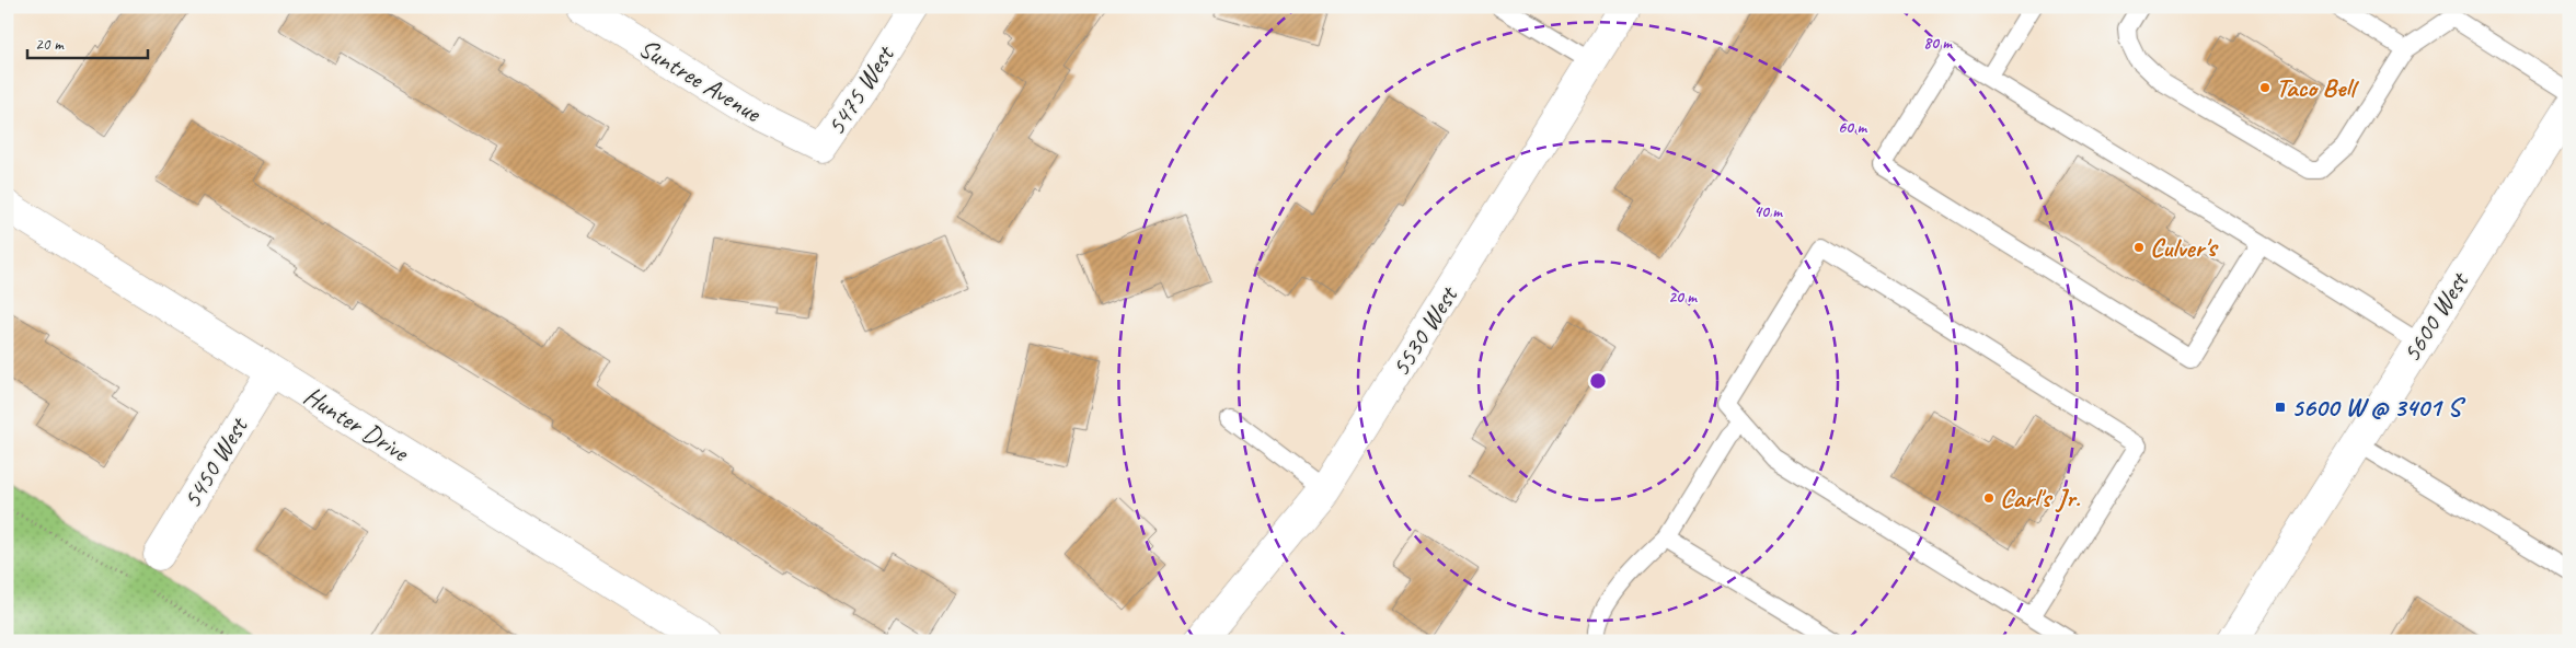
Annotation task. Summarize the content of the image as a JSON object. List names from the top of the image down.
{
  "streets": {
    "street": [
      "Suntree Avenue",
      "5475 West",
      "5600 West",
      "5530 West",
      "Hunter Drive",
      "5450 West"
    ]
  },
  "crossings": [
    ["Suntree Avenue", "5475 West"],
    ["Hunter Drive", "5450 West"]
  ],
  "places": {
    "other": ["Taco Bell", "Culver's", "Carl's Jr."],
    "transit": ["5600 W @ 3401 S"]
  },
  "scale_bar": "20 m",
  "rings": [
    "80 m",
    "60 m",
    "40 m",
    "20 m"
  ]
}
